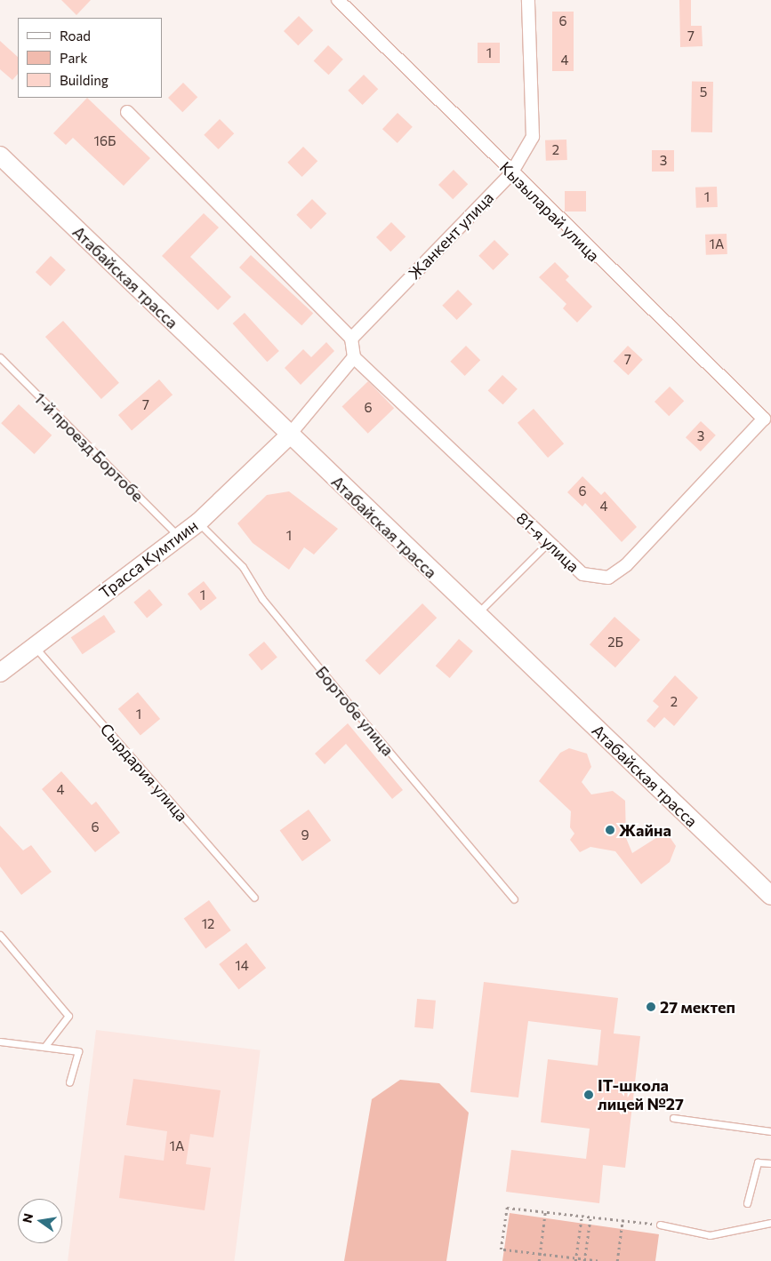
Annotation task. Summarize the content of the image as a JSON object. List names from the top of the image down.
{
  "streets": {
    "main road": ["Атабайская трасса", "Трасса Кумтиин"],
    "street": ["Кызыларай улица", "Жанкент улица", "81-я улица"],
    "lane": ["1-й проезд Бортобе", "Бортобе улица", "Сырдария улица"]
  },
  "crossings": [
    ["Кызыларай улица", "Жанкент улица"],
    ["Кызыларай улица", "81-я улица"],
    ["Атабайская трасса", "Трасса Кумтиин"],
    ["1-й проезд Бортобе", "Трасса Кумтиин"],
    ["Трасса Кумтиин", "Бортобе улица"],
    ["Трасса Кумтиин", "Сырдария улица"]
  ],
  "places": ["Жайна", "27 мектеп", "IT-школа лицей №27"],
  "house_numbers": [
    "6",
    "7",
    "1",
    "4",
    "5",
    "16Б",
    "2",
    "3",
    "1",
    "1А",
    "7",
    "7",
    "6",
    "3",
    "6",
    "4",
    "1",
    "1",
    "2Б",
    "2",
    "1",
    "4",
    "6",
    "9",
    "12",
    "14",
    "1А"
  ],
  "legend": ["Road", "Park", "Building"],
  "north": "left"
}
